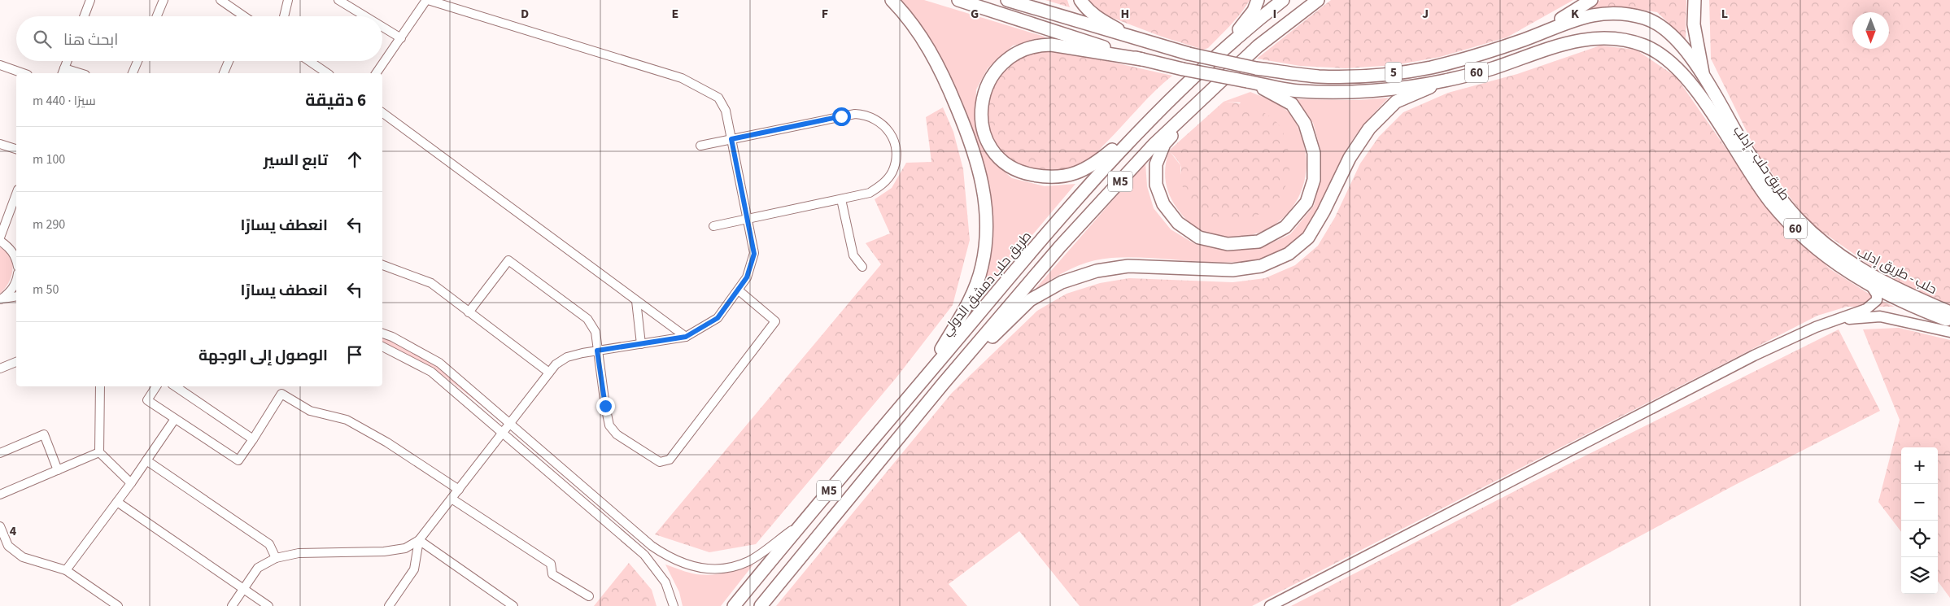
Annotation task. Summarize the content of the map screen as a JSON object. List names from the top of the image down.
{
  "streets": {
    "highway": [
      "5",
      "60",
      "طريق حلب - إدلب",
      "M5",
      "حلب - طريق إدلب",
      "طريق حلب دمشق الدولي"
    ]
  },
  "crossings": [
    ["5", "60"],
    ["60", "طريق حلب - إدلب"],
    ["60", "حلب - طريق إدلب"]
  ],
  "north": "bottom",
  "page": {
    "search": "ابحث هنا",
    "heading": ["6 دقيقة", "سيرًا · 440 m"],
    "list": [
      ["تابع السير", "100 m"],
      ["انعطف يسارًا", "290 m"],
      ["انعطف يسارًا", "50 m"],
      "الوصول إلى الوجهة"
    ],
    "map_buttons": ["+", "−"]
  },
  "grid": {
    "columns": [
      "D",
      "E",
      "F",
      "G",
      "H",
      "I",
      "J",
      "K",
      "L"
    ],
    "rows": ["4"]
  }
}
